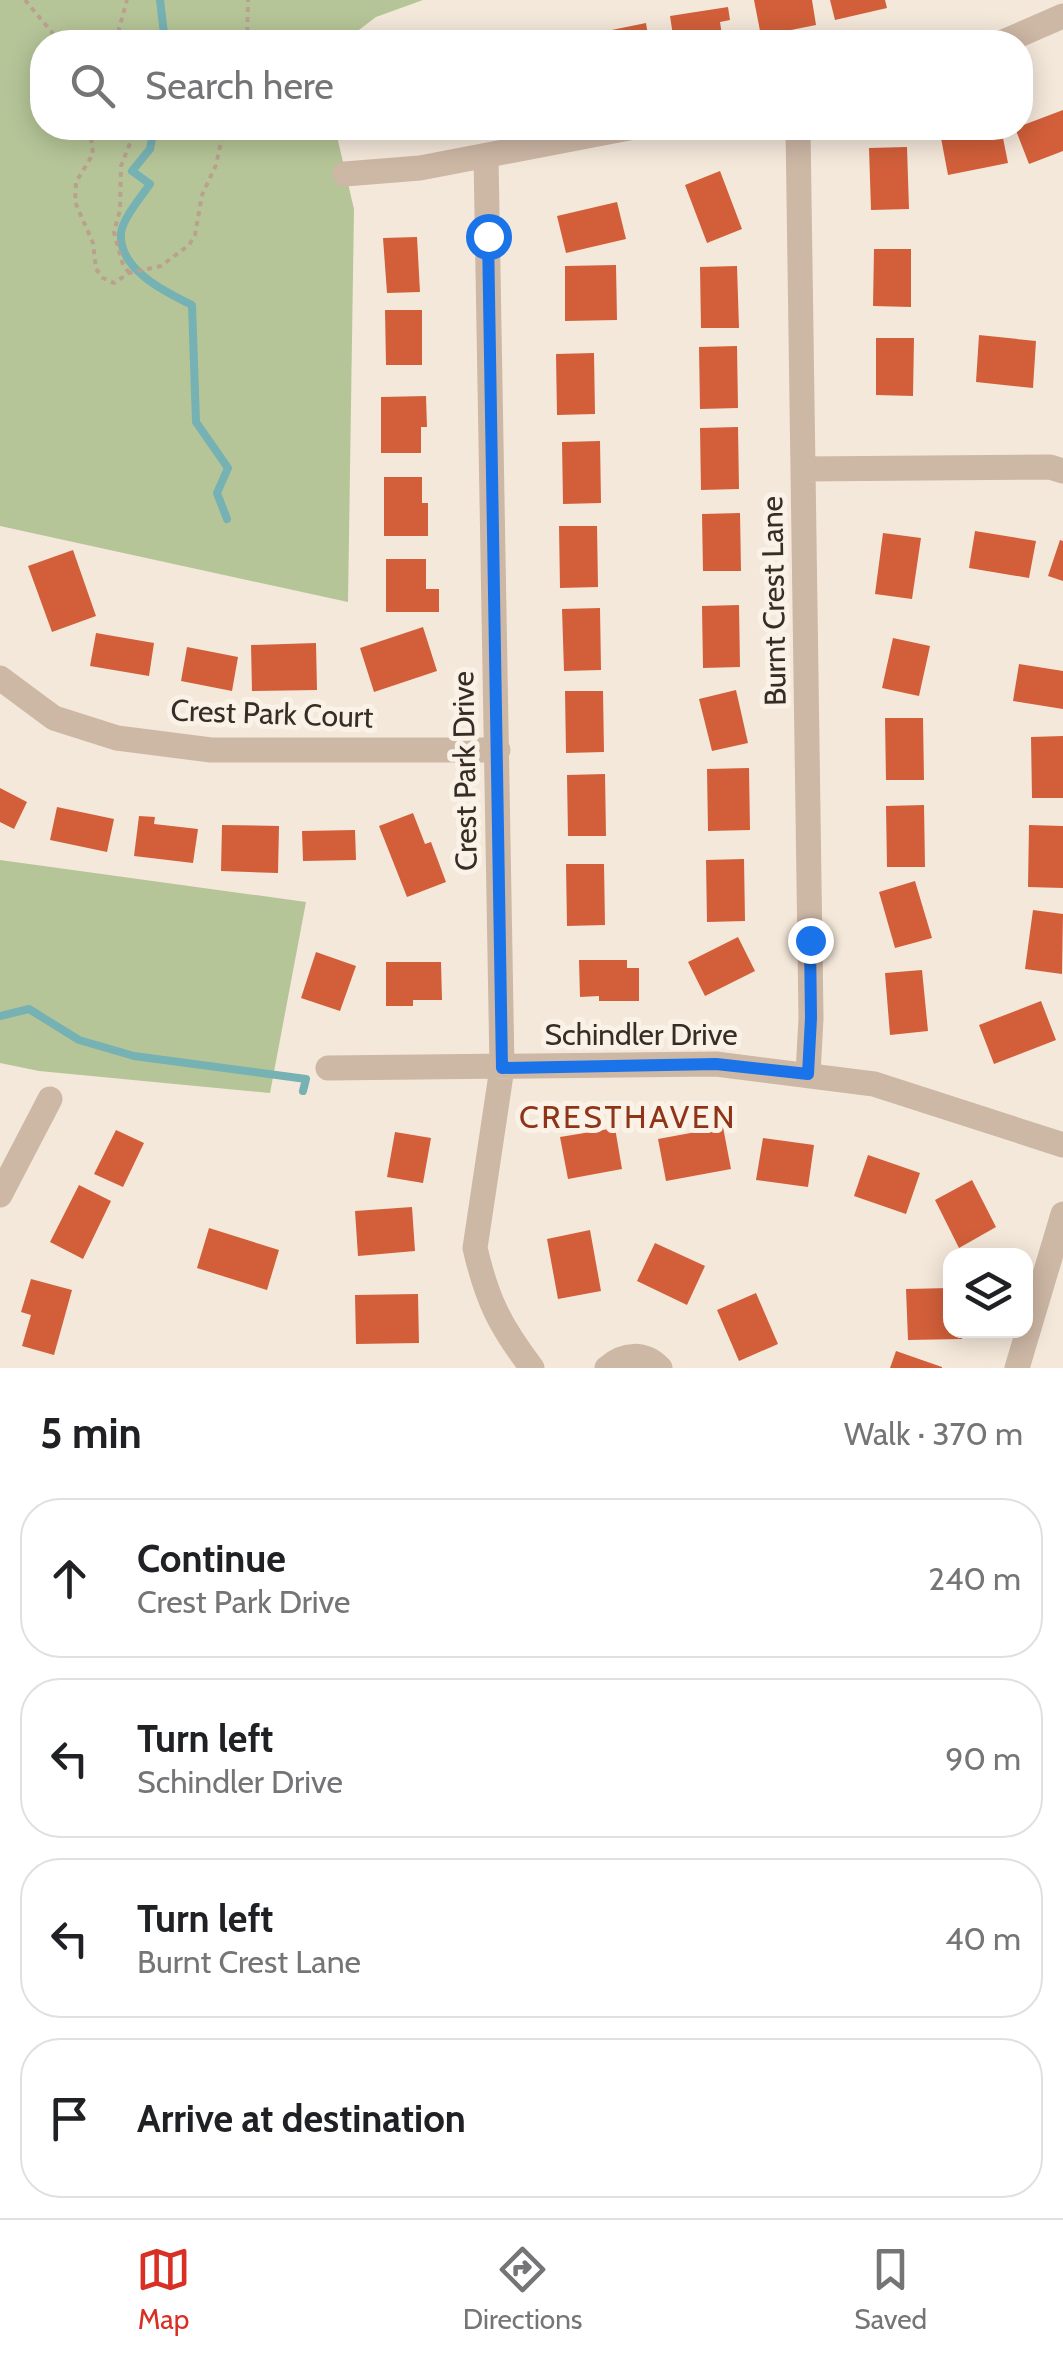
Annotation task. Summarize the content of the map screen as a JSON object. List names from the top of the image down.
{
  "streets": {
    "street": [
      "Burnt Crest Lane",
      "Crest Park Court",
      "Crest Park Drive",
      "Schindler Drive"
    ]
  },
  "crossings": [
    ["Burnt Crest Lane", "Schindler Drive"],
    ["Crest Park Court", "Crest Park Drive"],
    ["Crest Park Drive", "Schindler Drive"]
  ],
  "districts": ["CRESTHAVEN"],
  "page": {
    "search": "Search here",
    "heading": ["5 min", "Walk · 370 m"],
    "list": [
      ["Continue", "Crest Park Drive", "240 m"],
      ["Turn left", "Schindler Drive", "90 m"],
      ["Turn left", "Burnt Crest Lane", "40 m"],
      "Arrive at destination"
    ],
    "nav": ["Map", "Directions", "Saved"]
  }
}
